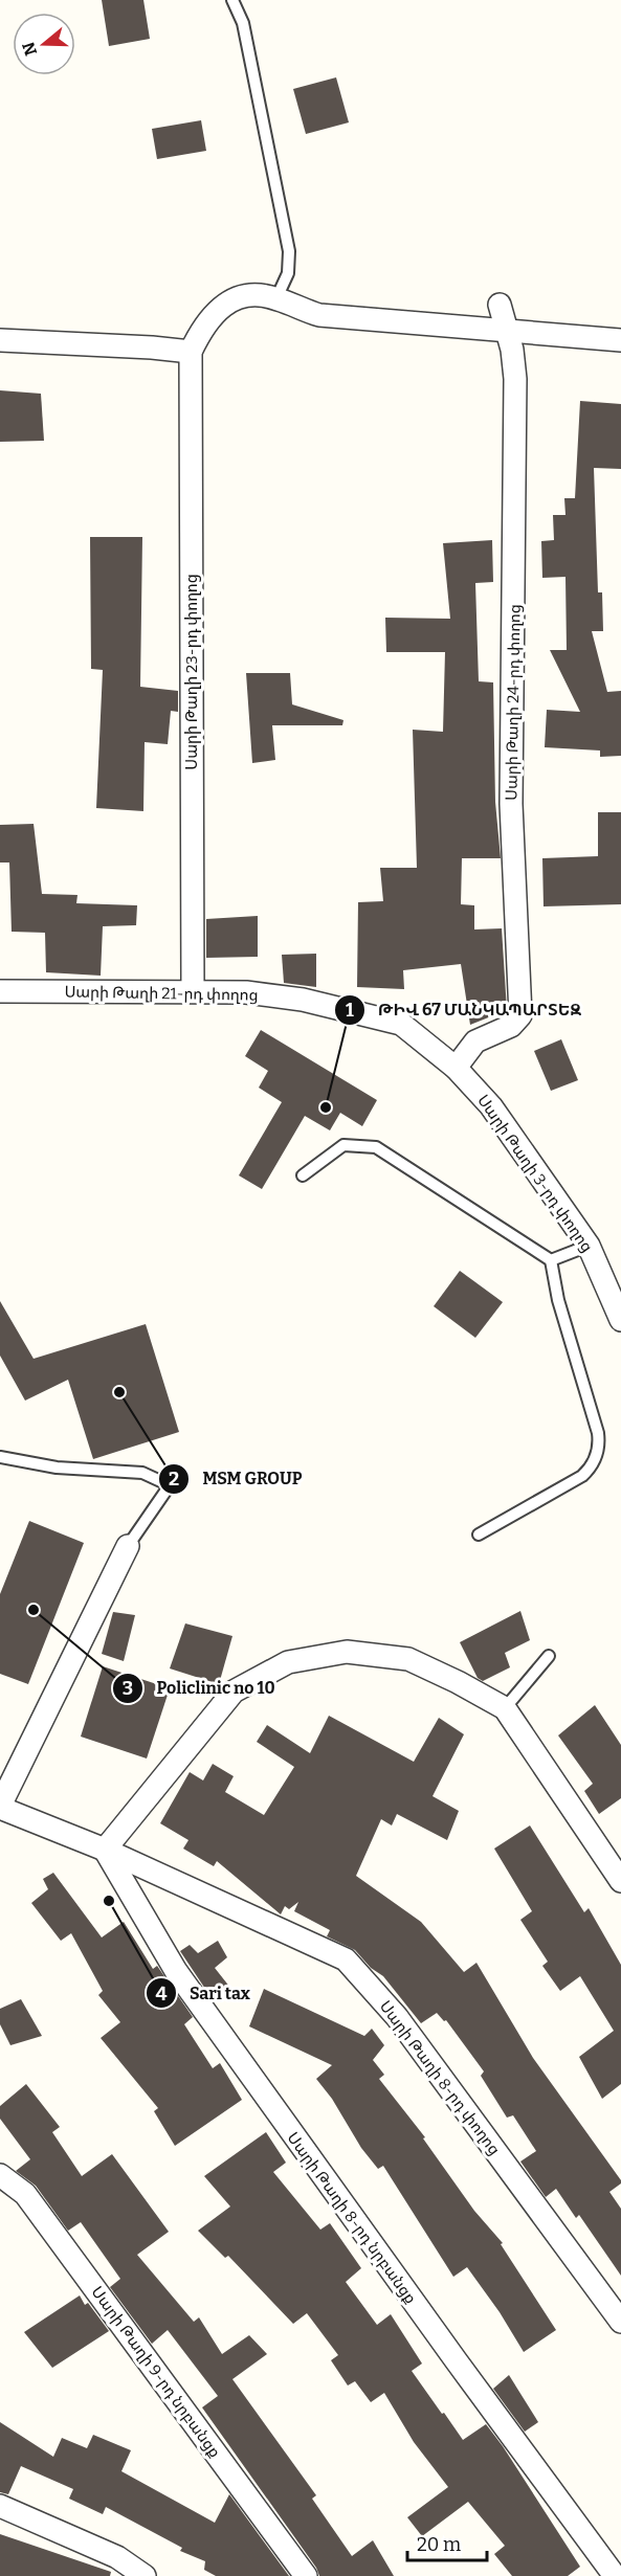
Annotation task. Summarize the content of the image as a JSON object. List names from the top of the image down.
{
  "streets": {
    "street": [
      "Սարի Թաղի 23-րդ փողոց",
      "Սարի Թաղի 24-րդ փողոց",
      "Սարի Թաղի 21-րդ փողոց",
      "Սարի Թաղի 3-րդ փողոց",
      "Սարի Թաղի 8-րդ փողոց",
      "Սարի Թաղի 8-րդ նրբանցք",
      "Սարի Թաղի 9-րդ նրբանցք"
    ]
  },
  "crossings": [
    ["Սարի Թաղի 23-րդ փողոց", "Սարի Թաղի 21-րդ փողոց"],
    ["Սարի Թաղի 24-րդ փողոց", "Սարի Թաղի 21-րդ փողոց"],
    ["Սարի Թաղի 24-րդ փողոց", "Սարի Թաղի 3-րդ փողոց"],
    ["Սարի Թաղի 21-րդ փողոց", "Սարի Թաղի 3-րդ փողոց"],
    ["Սարի Թաղի 8-րդ փողոց", "Սարի Թաղի 8-րդ նրբանցք"]
  ],
  "places": [
    "ԹԻՎ 67 ՄԱՆԿԱՊԱՐՏԵԶ",
    "MSM GROUP",
    "Policlinic no 10",
    "Sari tax"
  ],
  "scale_bar": "20 m",
  "north": "left"
}
